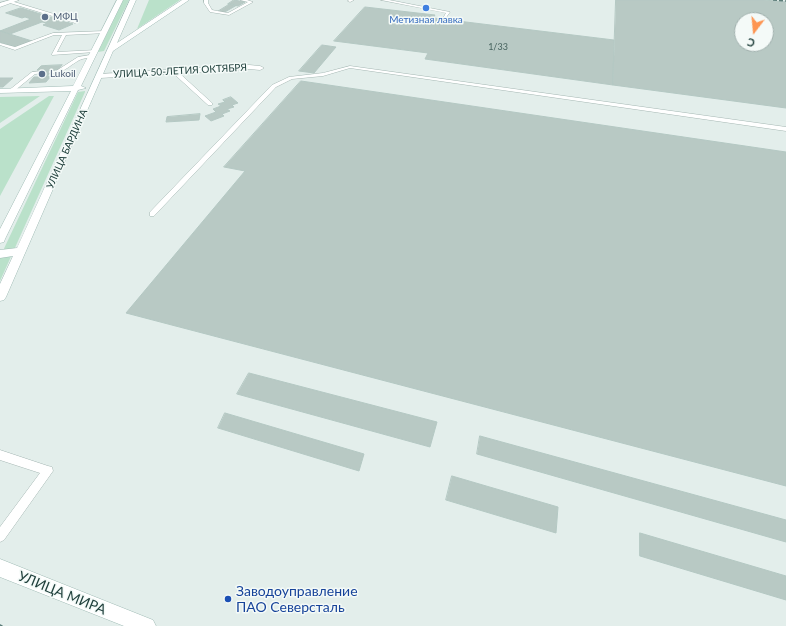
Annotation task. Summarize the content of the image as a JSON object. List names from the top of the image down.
{
  "streets": {
    "main road": ["УЛИЦА 50-ЛЕТИЯ ОКТЯБРЯ", "УЛИЦА БАРДИНА", "УЛИЦА МИРА"]
  },
  "crossings": [
    ["УЛИЦА 50-ЛЕТИЯ ОКТЯБРЯ", "УЛИЦА БАРДИНА"]
  ],
  "places": [
    "Метизная лавка",
    "МФЦ",
    "Lukoil",
    "Заводоуправление ПАО Северсталь"
  ],
  "house_numbers": ["1/33"],
  "north": "bottom"
}
